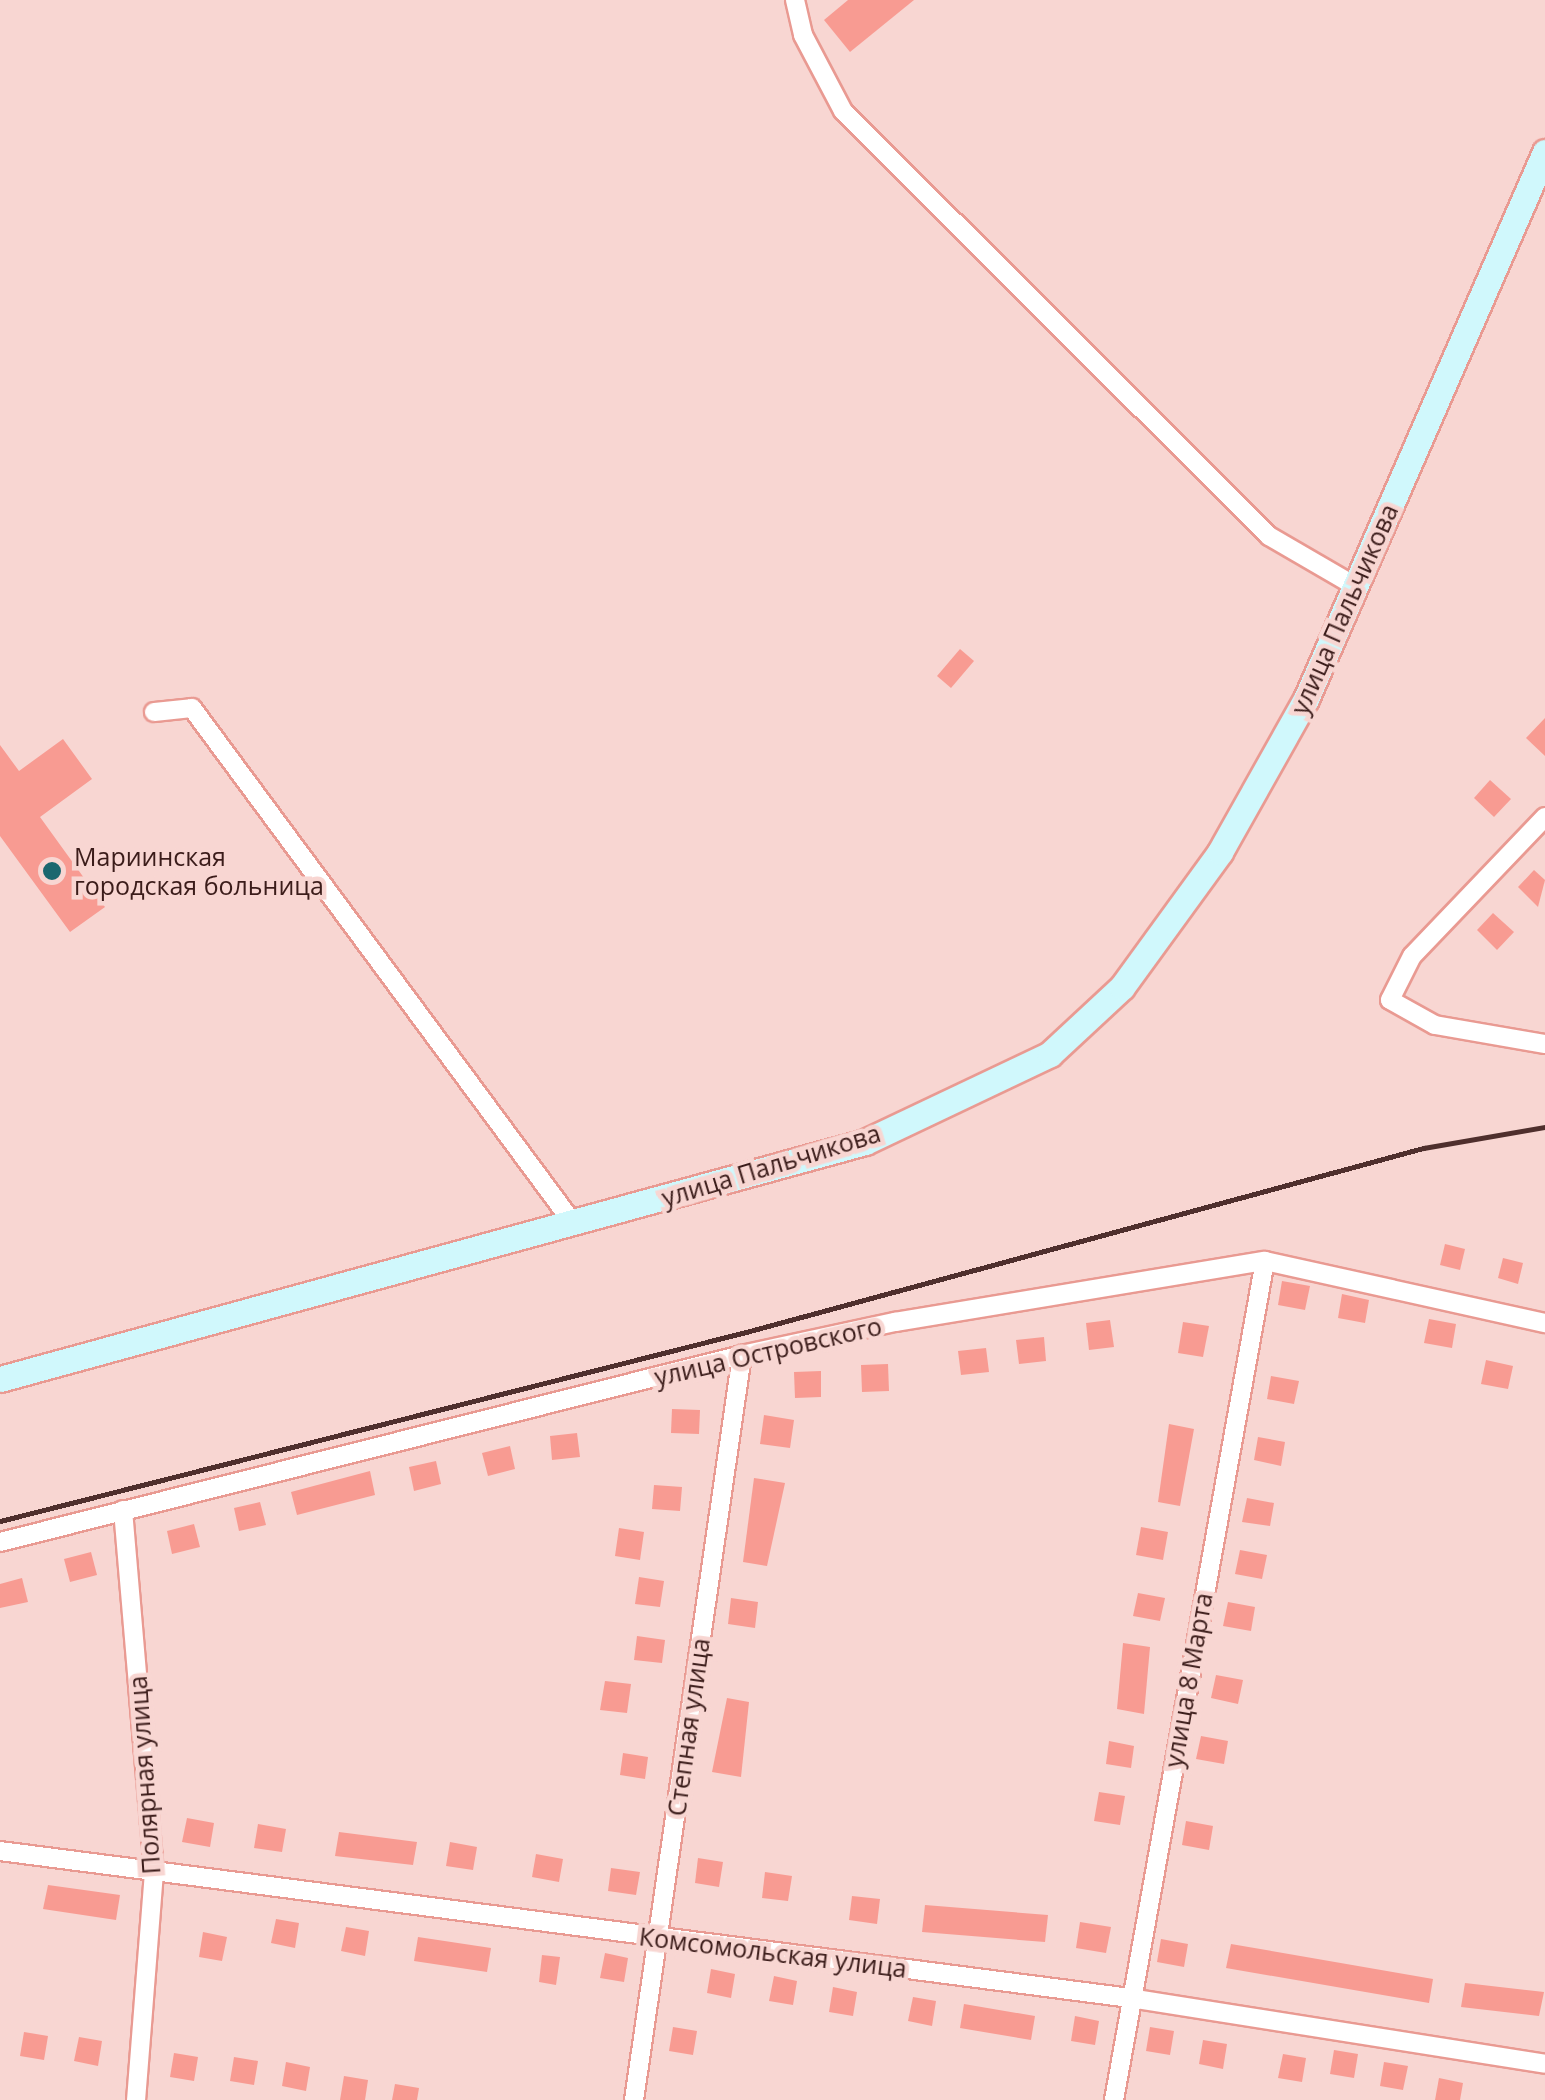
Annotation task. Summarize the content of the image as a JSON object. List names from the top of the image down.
{
  "streets": {
    "street": [
      "улица Пальчикова",
      "улица Островского",
      "улица 8 Марта",
      "Степная улица",
      "Полярная улица",
      "Комсомольская улица"
    ]
  },
  "crossings": [
    ["улица Островского", "улица 8 Марта"],
    ["улица Островского", "Степная улица"],
    ["улица Островского", "Полярная улица"],
    ["улица 8 Марта", "Комсомольская улица"],
    ["Степная улица", "Комсомольская улица"],
    ["Полярная улица", "Комсомольская улица"]
  ],
  "places": ["Мариинская городская больница"]
}
